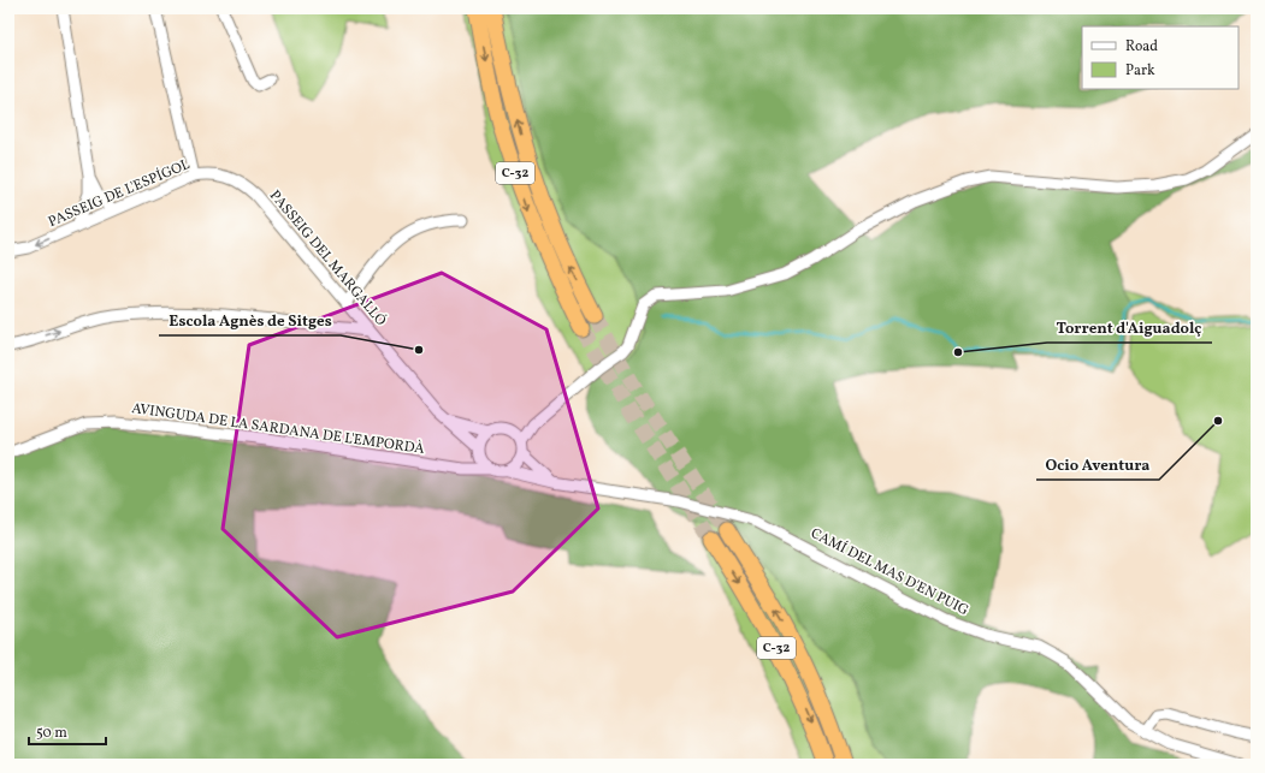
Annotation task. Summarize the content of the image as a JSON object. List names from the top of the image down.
{
  "streets": {
    "highway": ["C-32"],
    "street": [
      "PASSEIG DE L'ESPÍGOL",
      "PASSEIG DEL MARGALLÓ",
      "AVINGUDA DE LA SARDANA DE L'EMPORDÀ",
      "CAMÍ DEL MAS D'EN PUIG"
    ]
  },
  "crossings": [
    ["PASSEIG DE L'ESPÍGOL", "PASSEIG DEL MARGALLÓ"],
    ["PASSEIG DEL MARGALLÓ", "AVINGUDA DE LA SARDANA DE L'EMPORDÀ"],
    ["PASSEIG DEL MARGALLÓ", "CAMÍ DEL MAS D'EN PUIG"],
    ["AVINGUDA DE LA SARDANA DE L'EMPORDÀ", "CAMÍ DEL MAS D'EN PUIG"]
  ],
  "places": ["Escola Agnès de Sitges", "Torrent d'Aiguadolç", "Ocio Aventura"],
  "legend": ["Road", "Park"],
  "scale_bar": "50 m"
}
